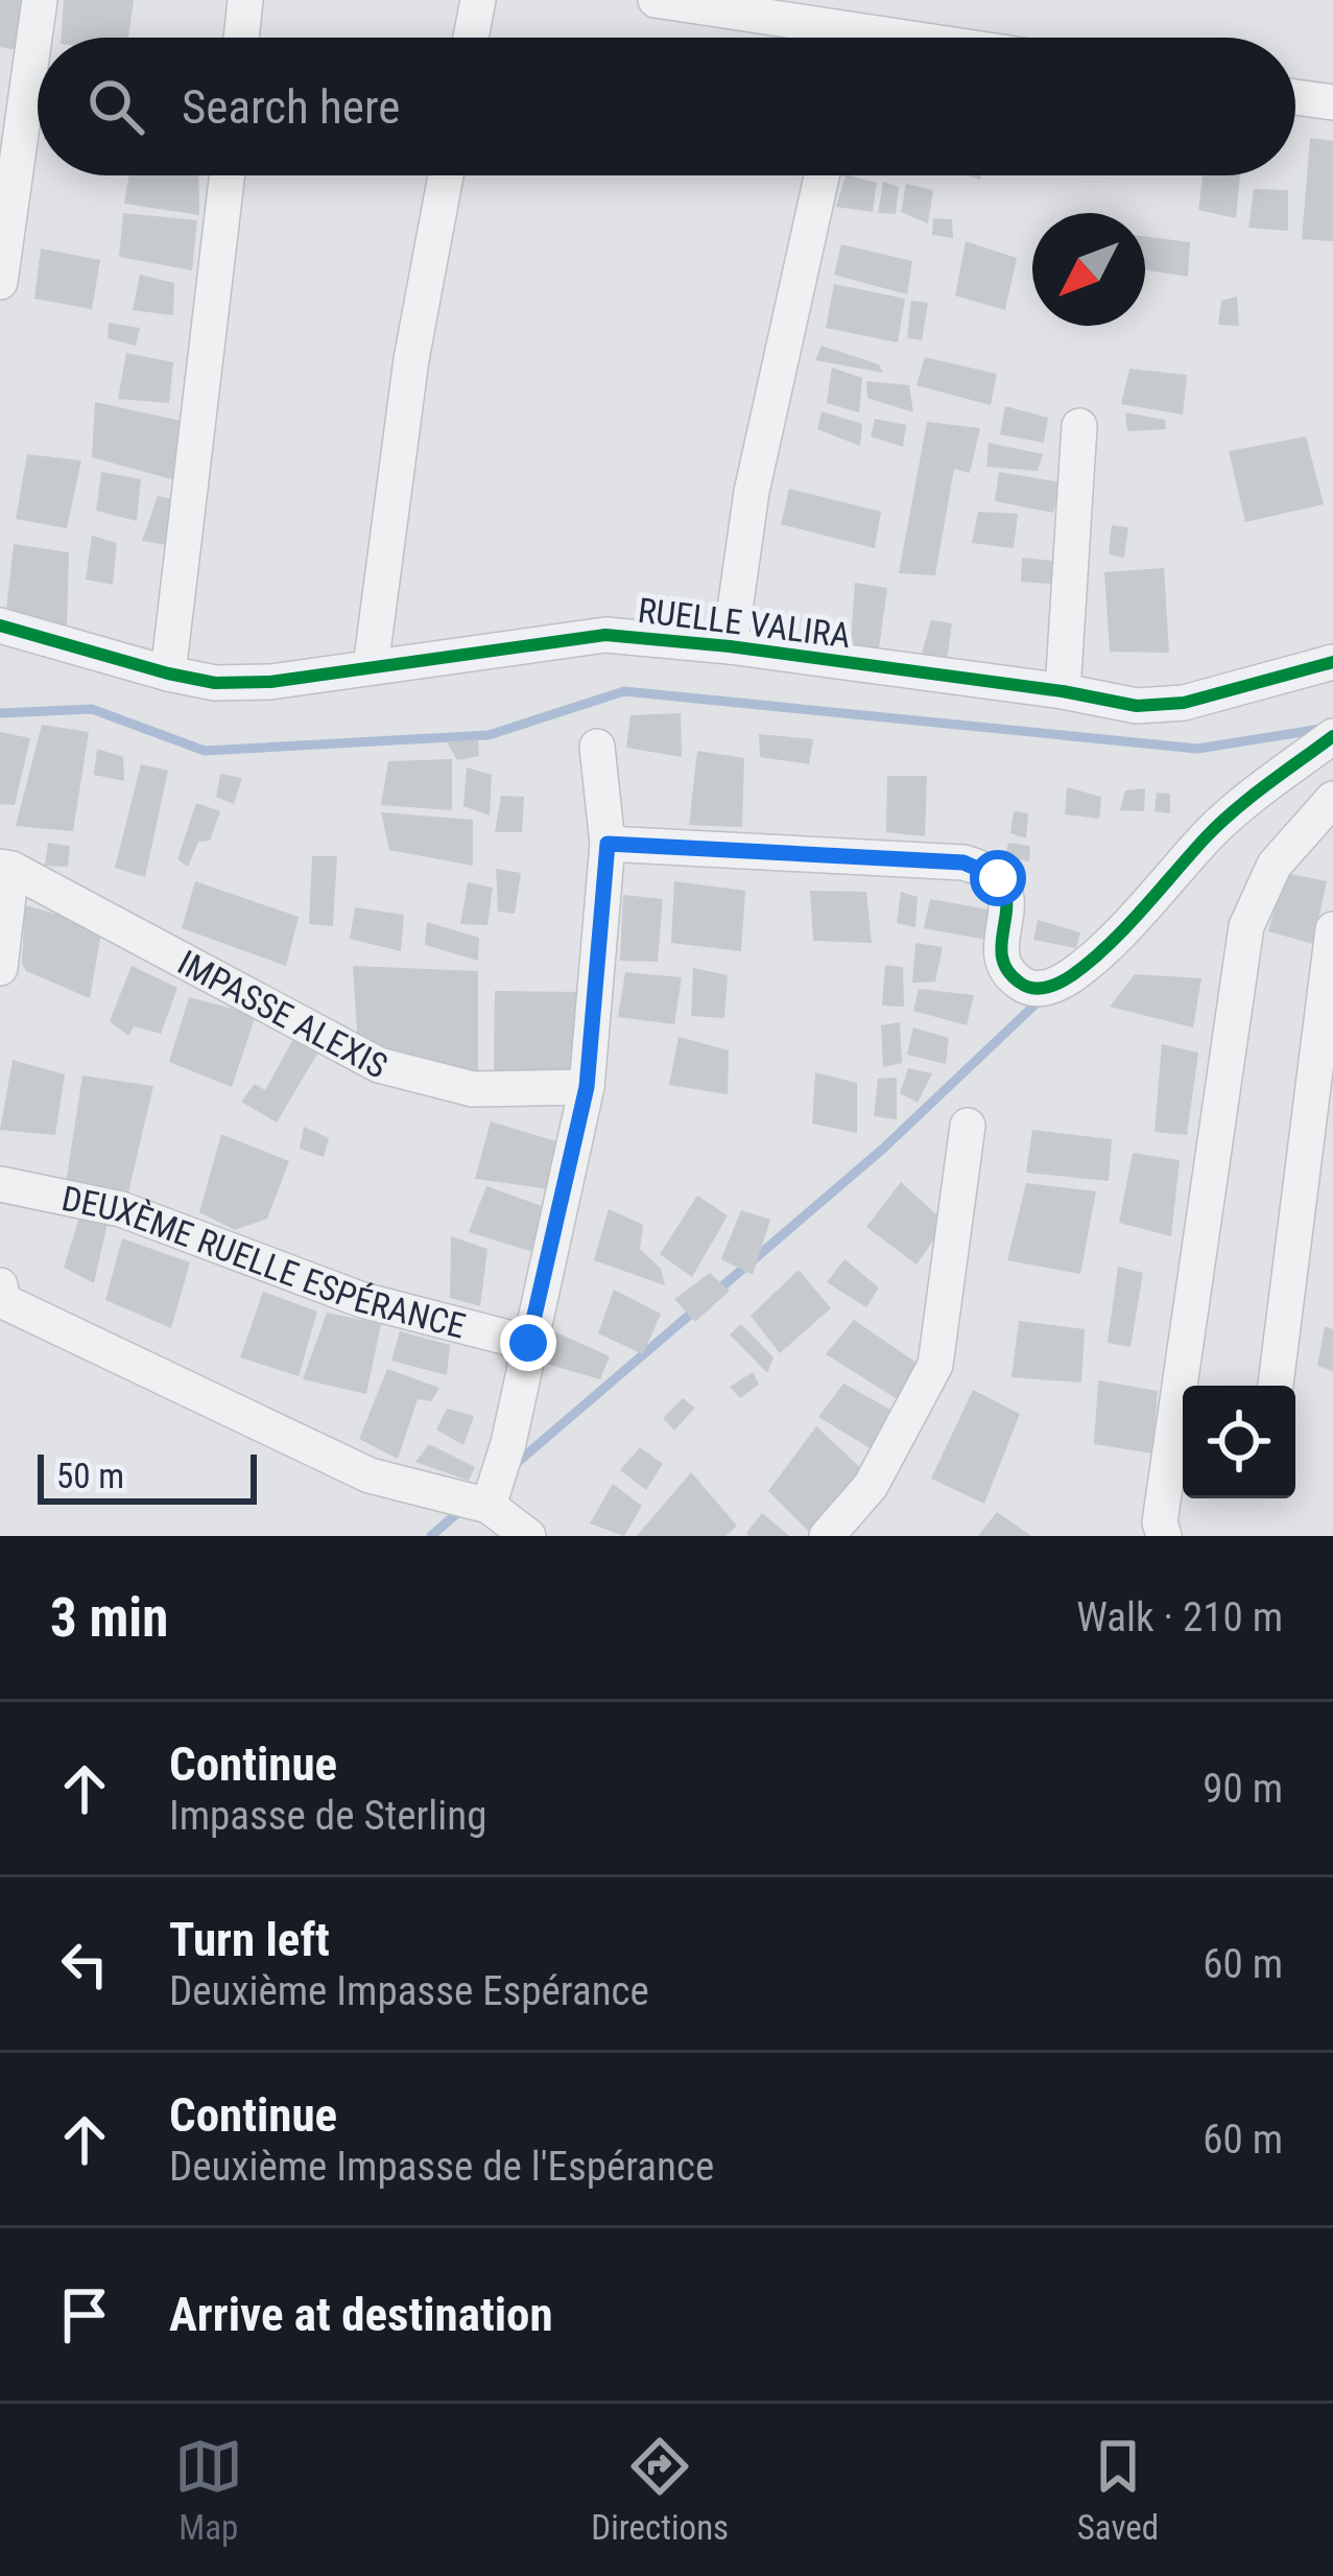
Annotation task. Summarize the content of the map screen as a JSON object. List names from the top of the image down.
{
  "streets": {
    "street": ["RUELLE VALIRA", "IMPASSE ALEXIS", "DEUXÈME RUELLE ESPÉRANCE"]
  },
  "scale_bar": "50 m",
  "north": "bottom left",
  "page": {
    "search": "Search here",
    "scale": "50 m",
    "heading": ["3 min", "Walk · 210 m"],
    "list": [
      ["Continue", "Impasse de Sterling", "90 m"],
      ["Turn left", "Deuxième Impasse Espérance", "60 m"],
      ["Continue", "Deuxième Impasse de l'Espérance", "60 m"],
      "Arrive at destination"
    ],
    "nav": ["Map", "Directions", "Saved"]
  }
}
